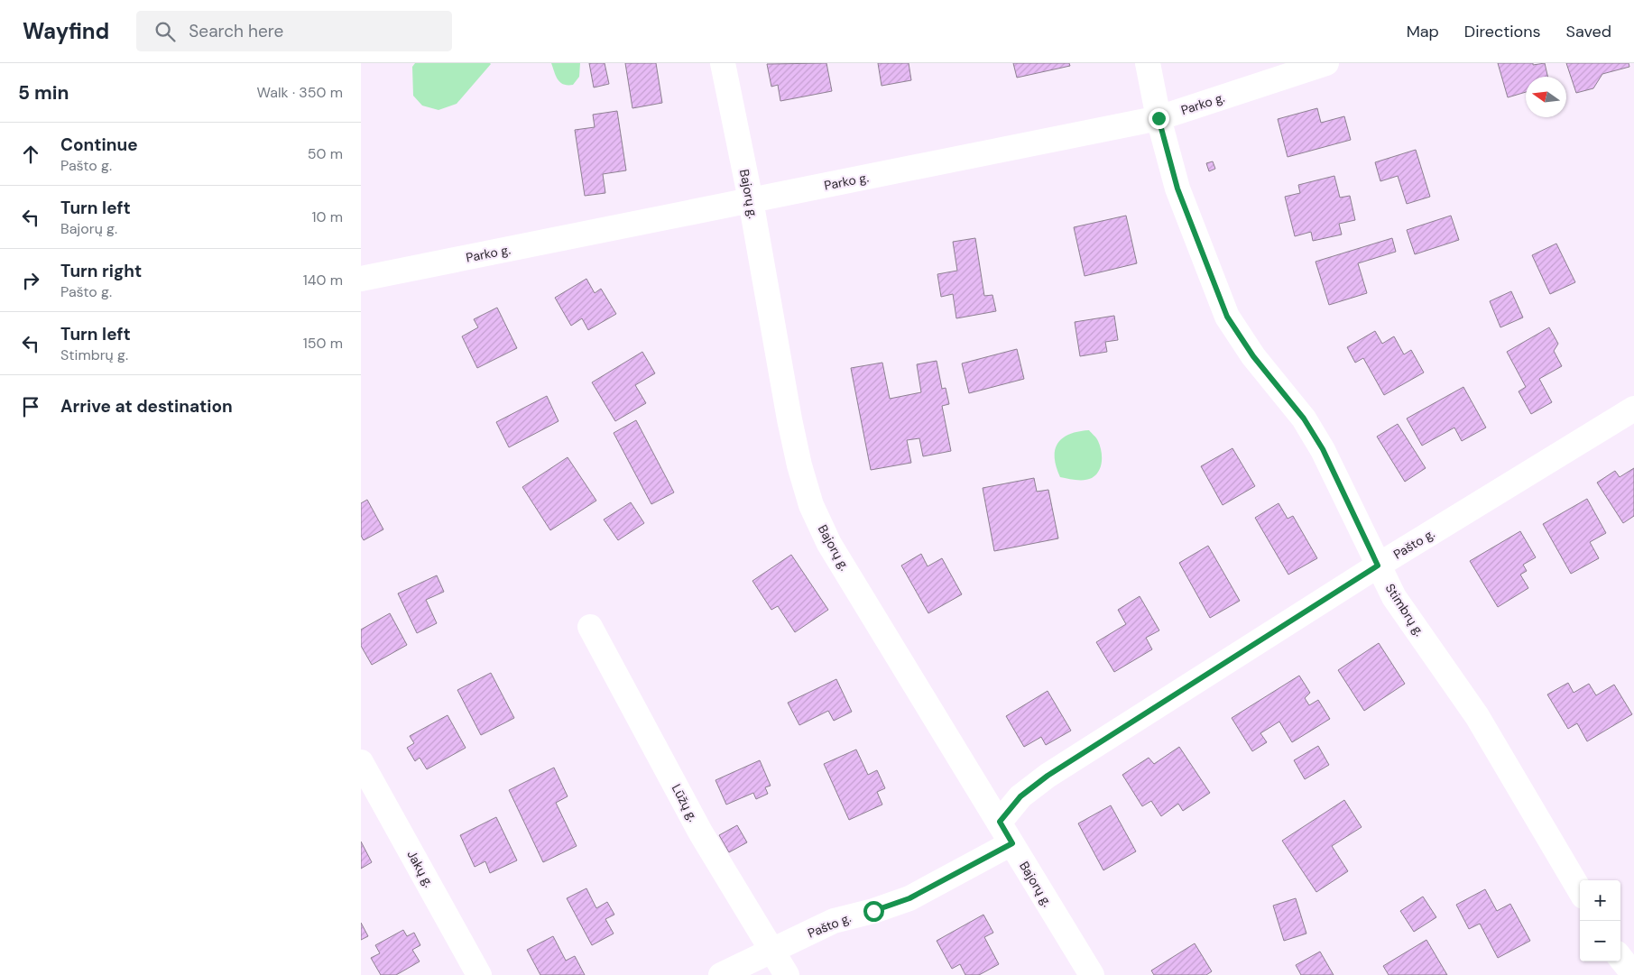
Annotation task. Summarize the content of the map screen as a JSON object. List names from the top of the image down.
{
  "streets": {
    "street": [
      "Parko g.",
      "Bajorų g.",
      "Pašto g.",
      "Stimbrų g.",
      "Lūžų g.",
      "Jakų g."
    ]
  },
  "crossings": [
    ["Parko g.", "Bajorų g."],
    ["Parko g.", "Stimbrų g."],
    ["Bajorų g.", "Pašto g."],
    ["Pašto g.", "Stimbrų g."],
    ["Pašto g.", "Lūžų g."]
  ],
  "north": "left",
  "page": {
    "header": "Wayfind",
    "search": "Search here",
    "nav": ["Map", "Directions", "Saved"],
    "heading": ["5 min", "Walk · 350 m"],
    "list": [
      ["Continue", "Pašto g.", "50 m"],
      ["Turn left", "Bajorų g.", "10 m"],
      ["Turn right", "Pašto g.", "140 m"],
      ["Turn left", "Stimbrų g.", "150 m"],
      "Arrive at destination"
    ],
    "map_buttons": ["+", "−"]
  }
}
